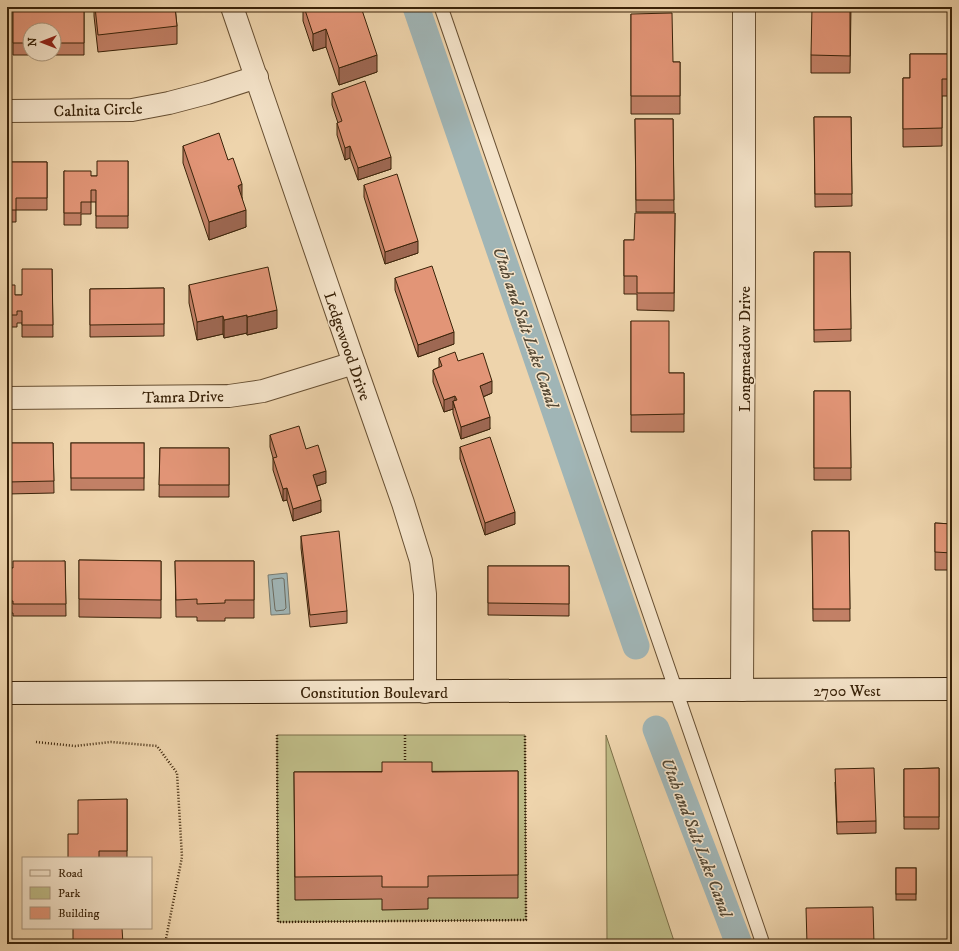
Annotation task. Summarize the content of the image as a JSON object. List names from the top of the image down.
{
  "streets": {
    "street": [
      "Calnita Circle",
      "Ledgewood Drive",
      "Longmeadow Drive",
      "Tamra Drive",
      "2700 West",
      "Constitution Boulevard"
    ]
  },
  "crossings": [
    ["Calnita Circle", "Ledgewood Drive"],
    ["Ledgewood Drive", "Tamra Drive"],
    ["Ledgewood Drive", "Constitution Boulevard"],
    ["Longmeadow Drive", "2700 West"],
    ["Longmeadow Drive", "Constitution Boulevard"],
    ["2700 West", "Constitution Boulevard"]
  ],
  "water": ["Utah and Salt Lake Canal"],
  "legend": ["Road", "Park", "Building"],
  "north": "left"
}
